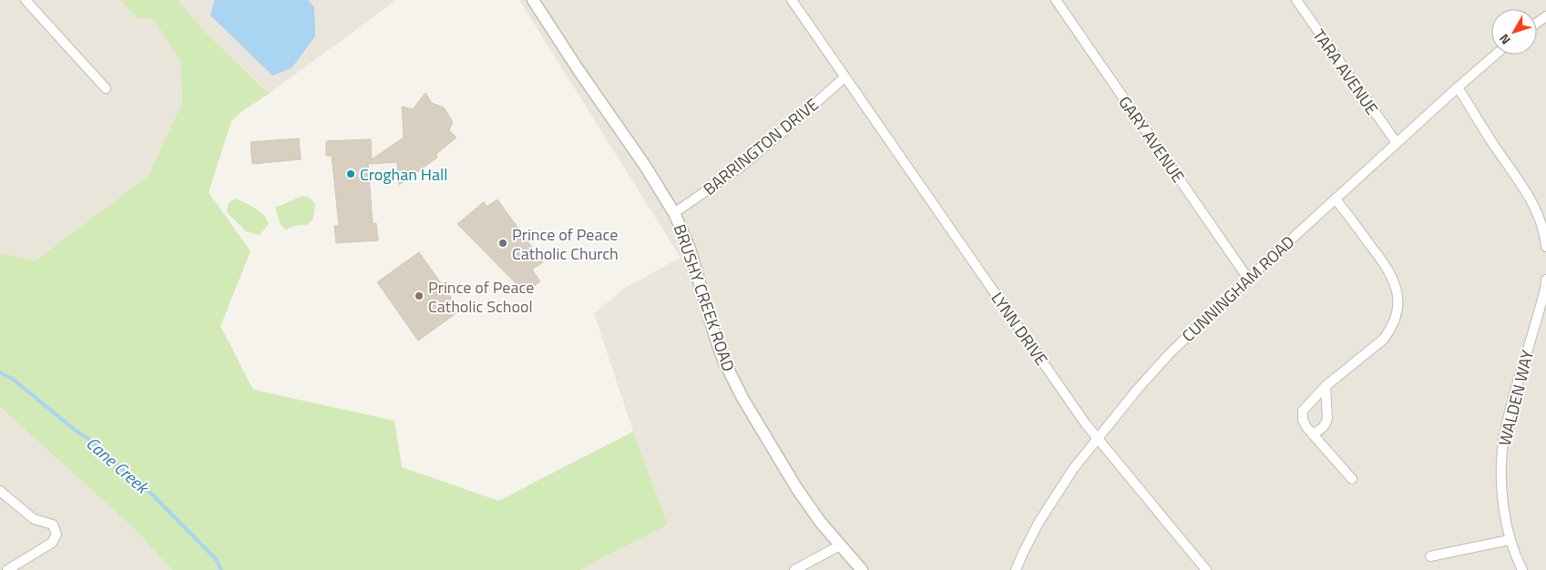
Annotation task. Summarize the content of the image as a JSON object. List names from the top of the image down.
{
  "streets": {
    "street": [
      "TARA AVENUE",
      "GARY AVENUE",
      "BARRINGTON DRIVE",
      "CUNNINGHAM ROAD",
      "BRUSHY CREEK ROAD",
      "LYNN DRIVE",
      "WALDEN WAY"
    ]
  },
  "crossings": [
    ["TARA AVENUE", "CUNNINGHAM ROAD"],
    ["GARY AVENUE", "CUNNINGHAM ROAD"],
    ["BARRINGTON DRIVE", "BRUSHY CREEK ROAD"],
    ["BARRINGTON DRIVE", "LYNN DRIVE"],
    ["CUNNINGHAM ROAD", "LYNN DRIVE"]
  ],
  "water": ["Cane Creek"],
  "places": ["Croghan Hall", "Prince of Peace Catholic Church", "Prince of Peace Catholic School"],
  "north": "bottom left"
}
